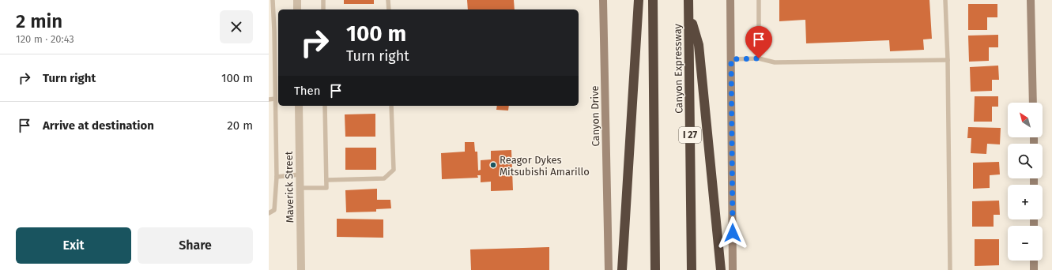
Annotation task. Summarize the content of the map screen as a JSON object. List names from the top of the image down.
{
  "streets": {
    "highway": ["Canyon Expressway", "I 27"],
    "main road": ["Canyon Drive"],
    "street": ["Maverick Street"]
  },
  "places": ["Reagor Dykes Mitsubishi Amarillo"],
  "north": "top left",
  "page": {
    "heading": ["2 min", "120 m · 20:43"],
    "turn": ["100 m", "Turn right"],
    "list": [
      {
        "name": "Turn right",
        "value": "100 m"
      },
      {
        "name": "Arrive at destination",
        "value": "20 m"
      }
    ],
    "then": "Then",
    "map_buttons": ["+", "−"],
    "buttons": ["Exit", "Share"]
  }
}
